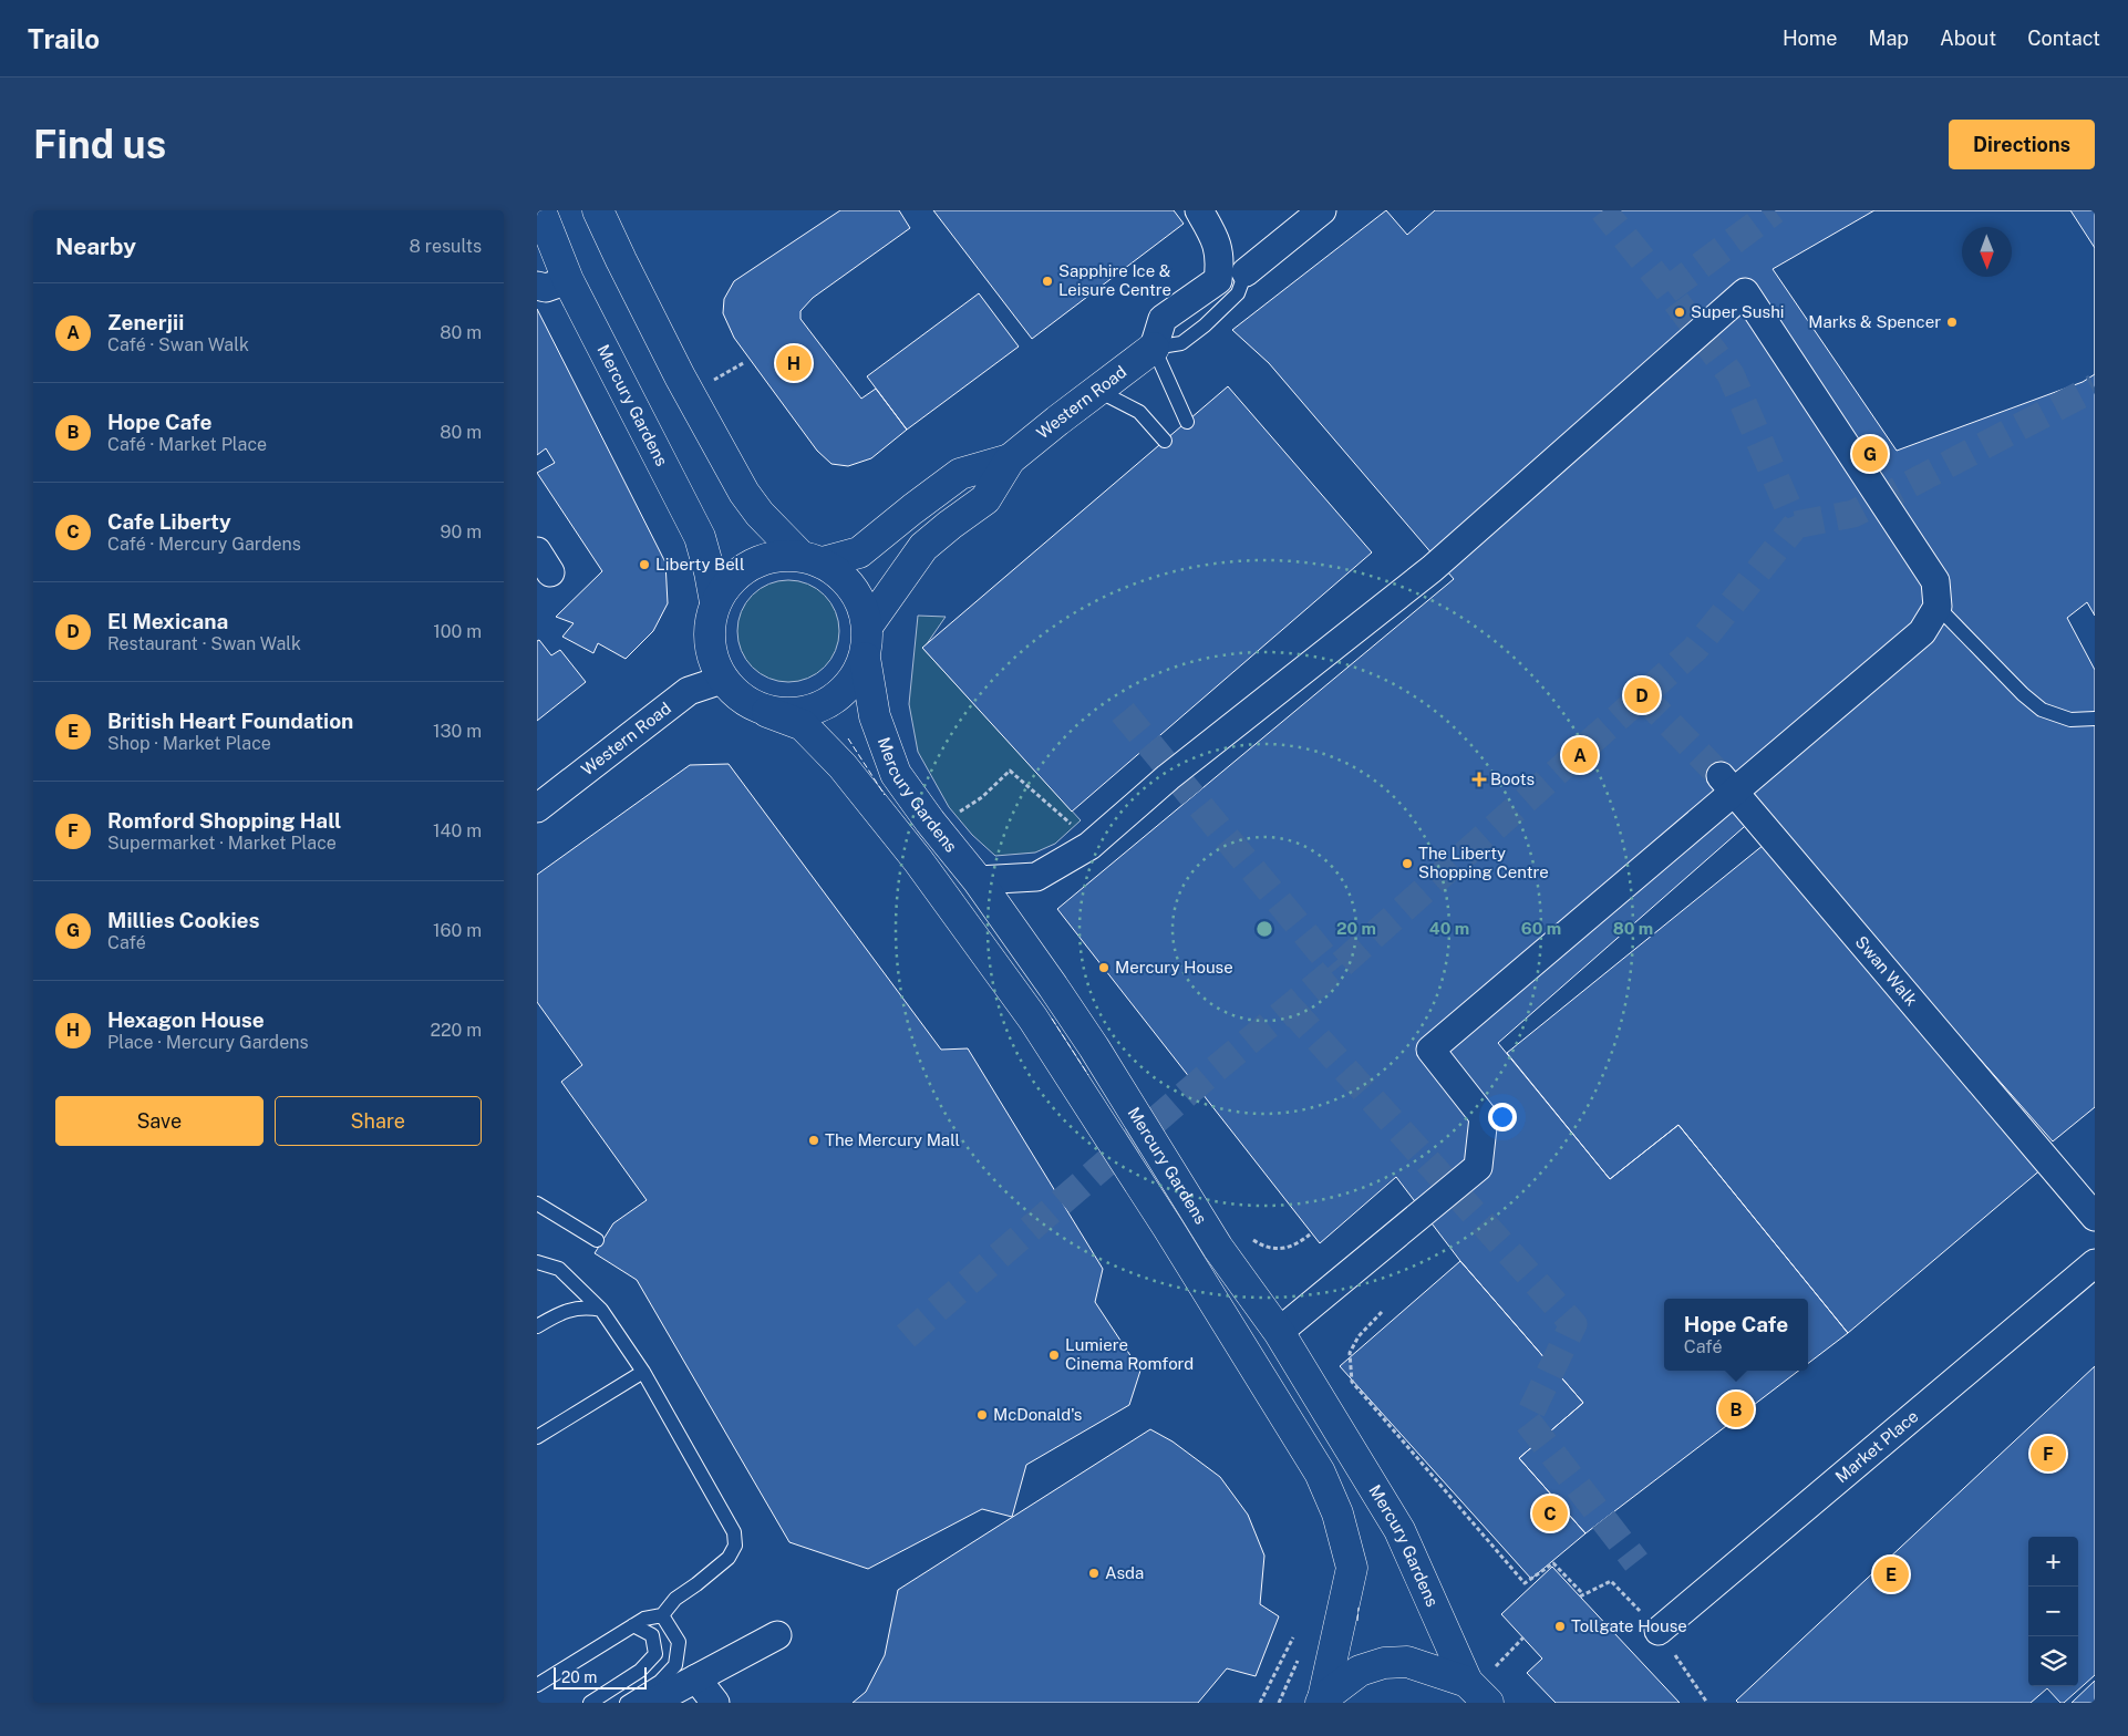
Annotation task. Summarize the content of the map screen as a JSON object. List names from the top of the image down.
{
  "streets": {
    "main road": ["Western Road", "Mercury Gardens"],
    "street": ["Swan Walk", "Market Place"]
  },
  "crossings": [
    ["Western Road", "Mercury Gardens"]
  ],
  "places": {
    "other": [
      "Sapphire Ice & Leisure Centre",
      "Super Sushi",
      "Marks & Spencer",
      "Liberty Bell",
      "The Liberty Shopping Centre",
      "Mercury House",
      "The Mercury Mall",
      "Lumiere Cinema Romford",
      "McDonald's",
      "Asda",
      "Tollgate House"
    ],
    "health": ["Boots"]
  },
  "scale_bar": "20 m",
  "north": "bottom",
  "page": {
    "header": "Trailo",
    "nav": [
      "Home",
      "Map",
      "About",
      "Contact"
    ],
    "buttons": [
      "Directions",
      ["Save", "Share"]
    ],
    "title": "Find us",
    "heading": ["Nearby", "8 results"],
    "list": [
      {
        "mark": "A",
        "name": "Zenerjii",
        "note": "Café · Swan Walk",
        "value": "80 m"
      },
      {
        "mark": "B",
        "name": "Hope Cafe",
        "note": "Café · Market Place",
        "value": "80 m"
      },
      {
        "mark": "C",
        "name": "Cafe Liberty",
        "note": "Café · Mercury Gardens",
        "value": "90 m"
      },
      {
        "mark": "D",
        "name": "El Mexicana",
        "note": "Restaurant · Swan Walk",
        "value": "100 m"
      },
      {
        "mark": "E",
        "name": "British Heart Foundation",
        "note": "Shop · Market Place",
        "value": "130 m"
      },
      {
        "mark": "F",
        "name": "Romford Shopping Hall",
        "note": "Supermarket · Market Place",
        "value": "140 m"
      },
      {
        "mark": "G",
        "name": "Millies Cookies",
        "note": "Café",
        "value": "160 m"
      },
      {
        "mark": "H",
        "name": "Hexagon House",
        "note": "Place · Mercury Gardens",
        "value": "220 m"
      }
    ],
    "pins": [
      "H",
      "G",
      "D",
      "A",
      "B",
      "F",
      "C",
      "E"
    ],
    "popup": ["Hope Cafe", "Café"],
    "map_buttons": ["+", "−"],
    "scale": "20 m"
  },
  "rings": [
    "20 m",
    "40 m",
    "60 m",
    "80 m"
  ]
}
